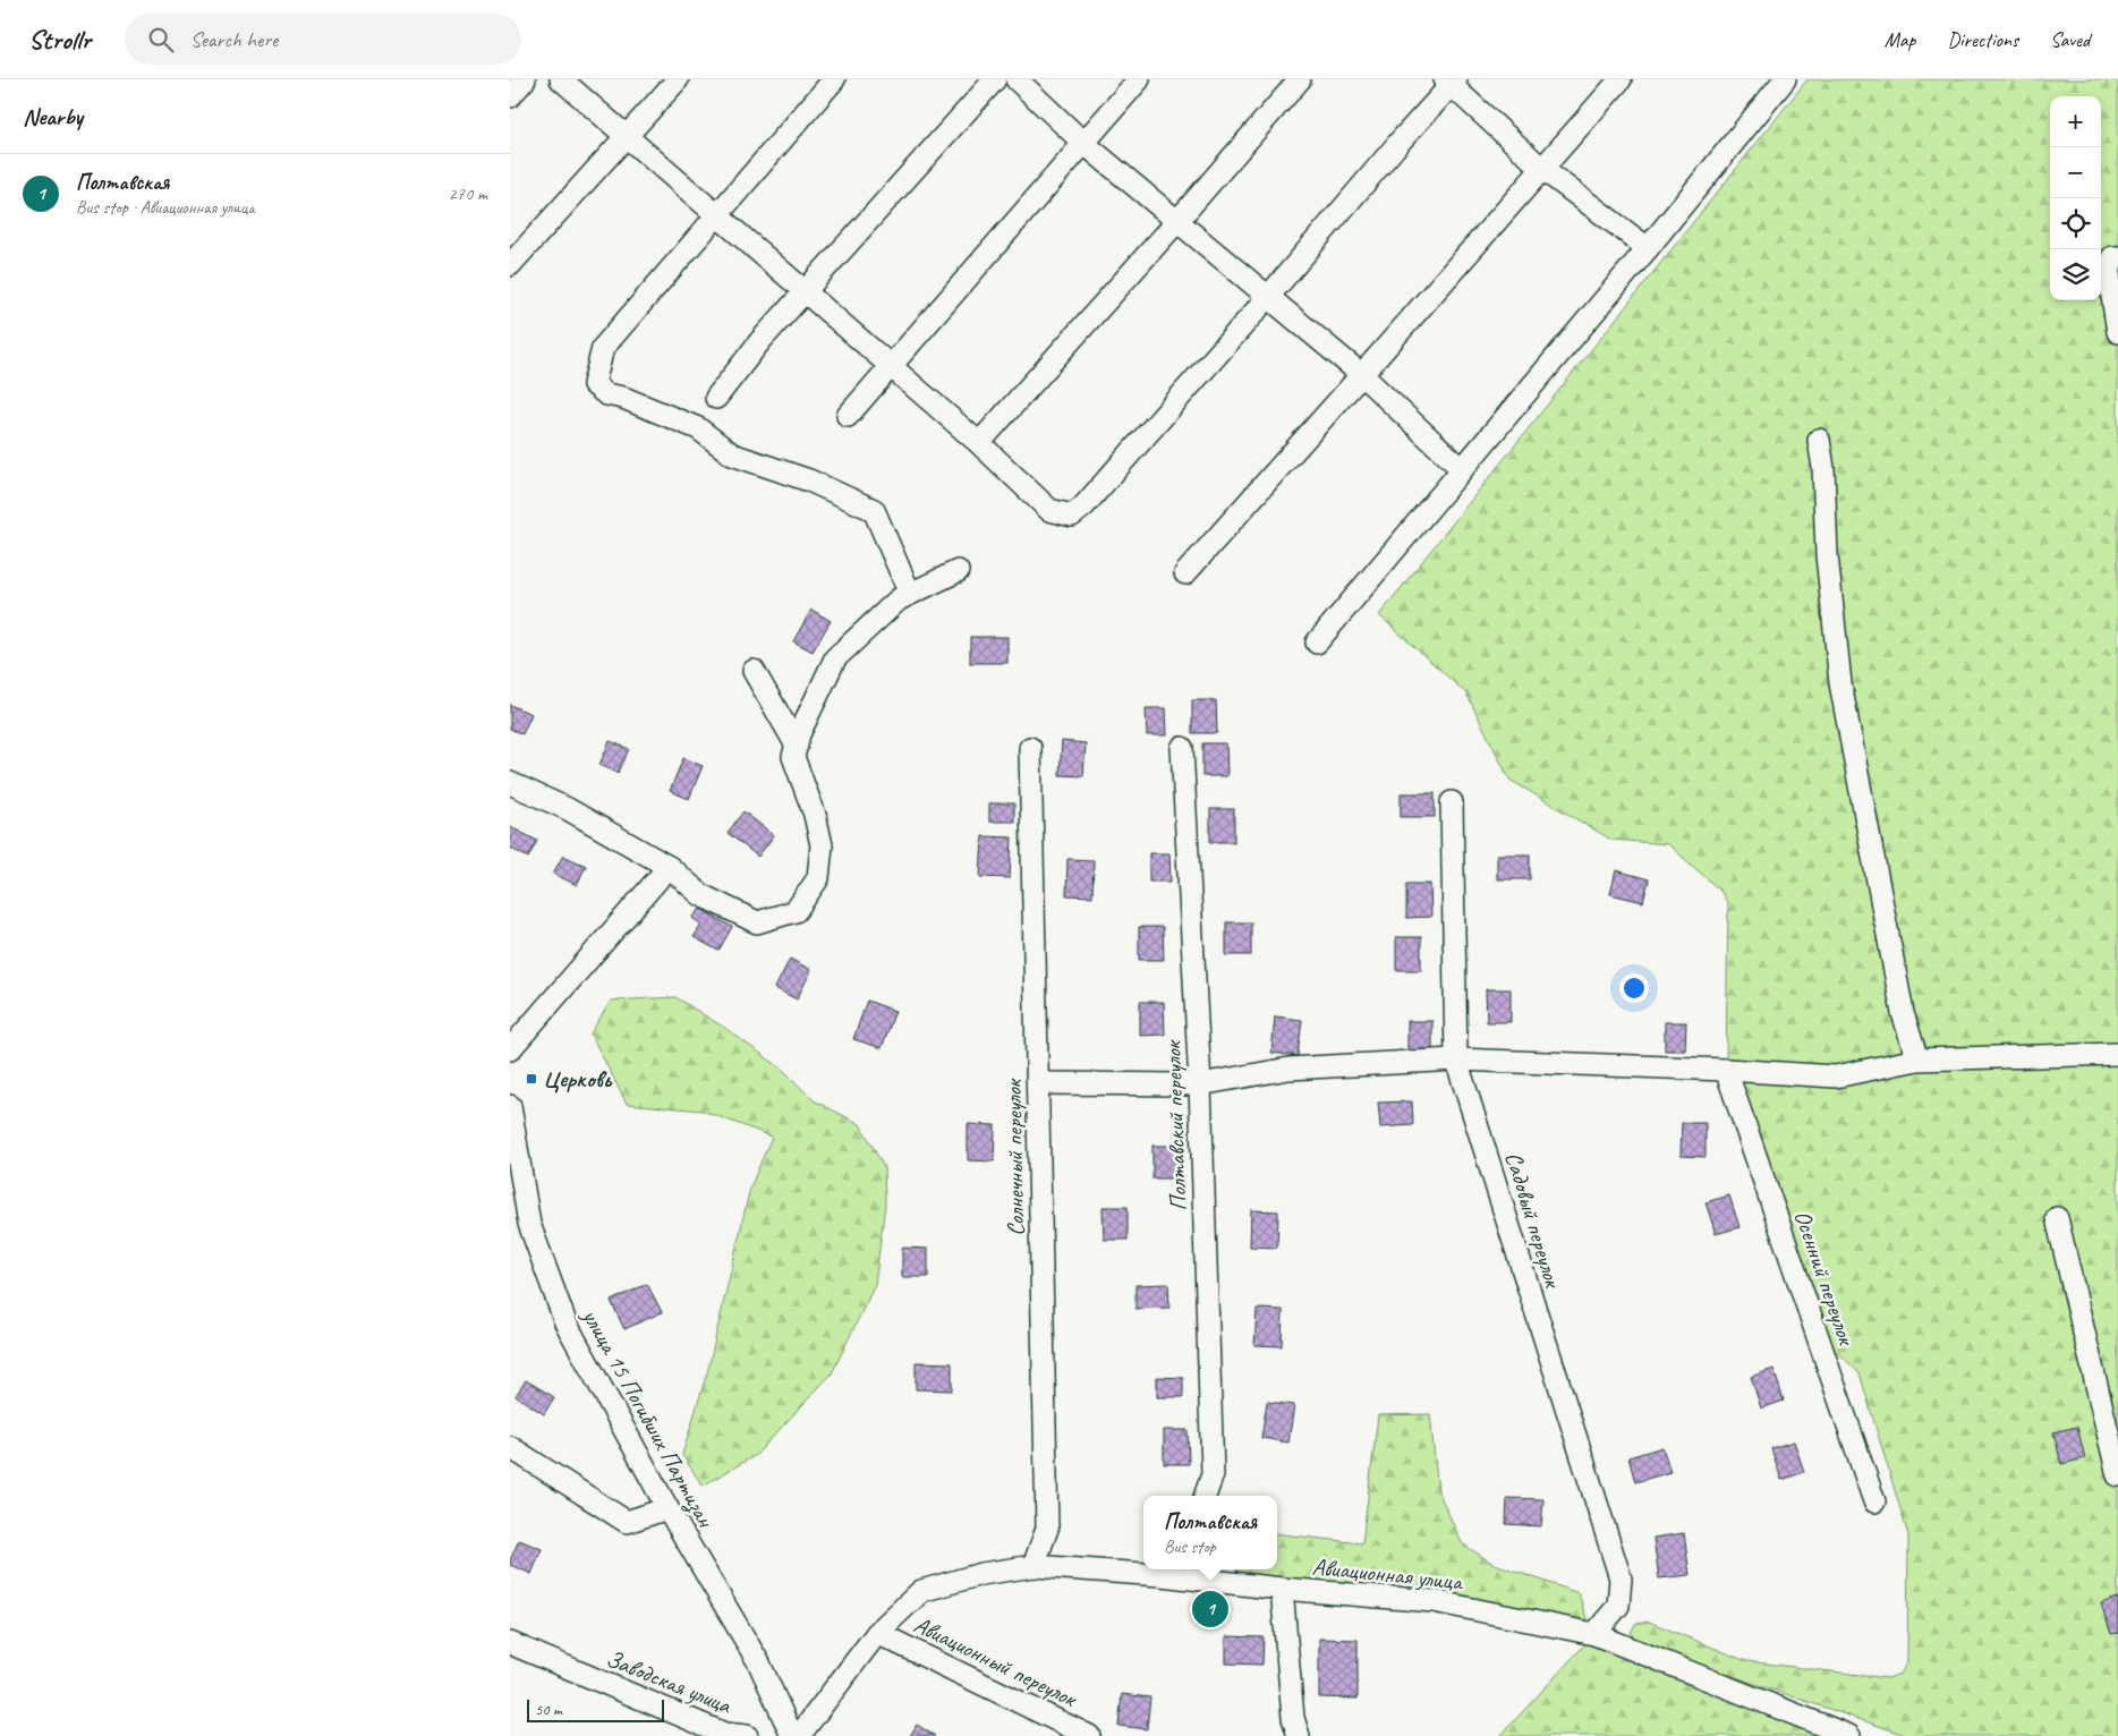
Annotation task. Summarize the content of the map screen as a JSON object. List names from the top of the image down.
{
  "streets": {
    "street": [
      "Полтавский переулок",
      "Солнечный переулок",
      "Садовый переулок",
      "Осенний переулок",
      "улица 15 Погибших Партизан",
      "Авиационная улица",
      "Авиационный переулок",
      "Заводская улица"
    ]
  },
  "crossings": [
    ["Солнечный переулок", "Авиационная улица"],
    ["Садовый переулок", "Авиационная улица"],
    ["Авиационная улица", "Авиационный переулок"]
  ],
  "places": {
    "transit": ["Церковь"]
  },
  "scale_bar": "50 m",
  "page": {
    "header": "Strollr",
    "search": "Search here",
    "nav": ["Map", "Directions", "Saved"],
    "heading": "Nearby",
    "map_buttons": ["+", "−"],
    "list": [
      {
        "mark": "1",
        "name": "Полтавская",
        "note": "Bus stop · Авиационная улица",
        "value": "270 m"
      }
    ],
    "popup": ["Полтавская", "Bus stop"],
    "pins": "1",
    "scale": "50 m"
  }
}
